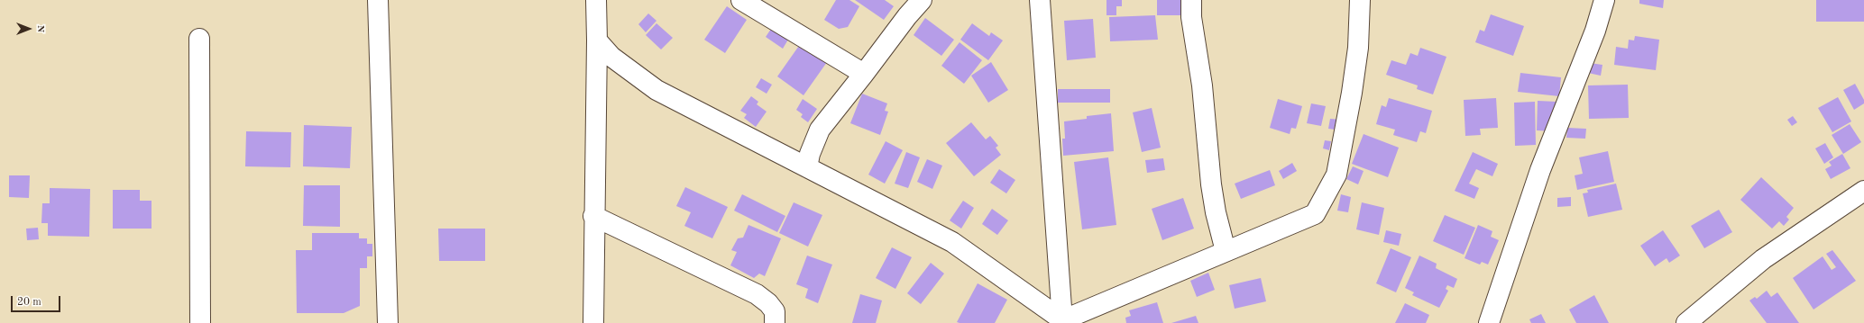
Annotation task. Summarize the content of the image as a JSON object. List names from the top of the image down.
{
  "scale_bar": "20 m",
  "north": "right"
}
